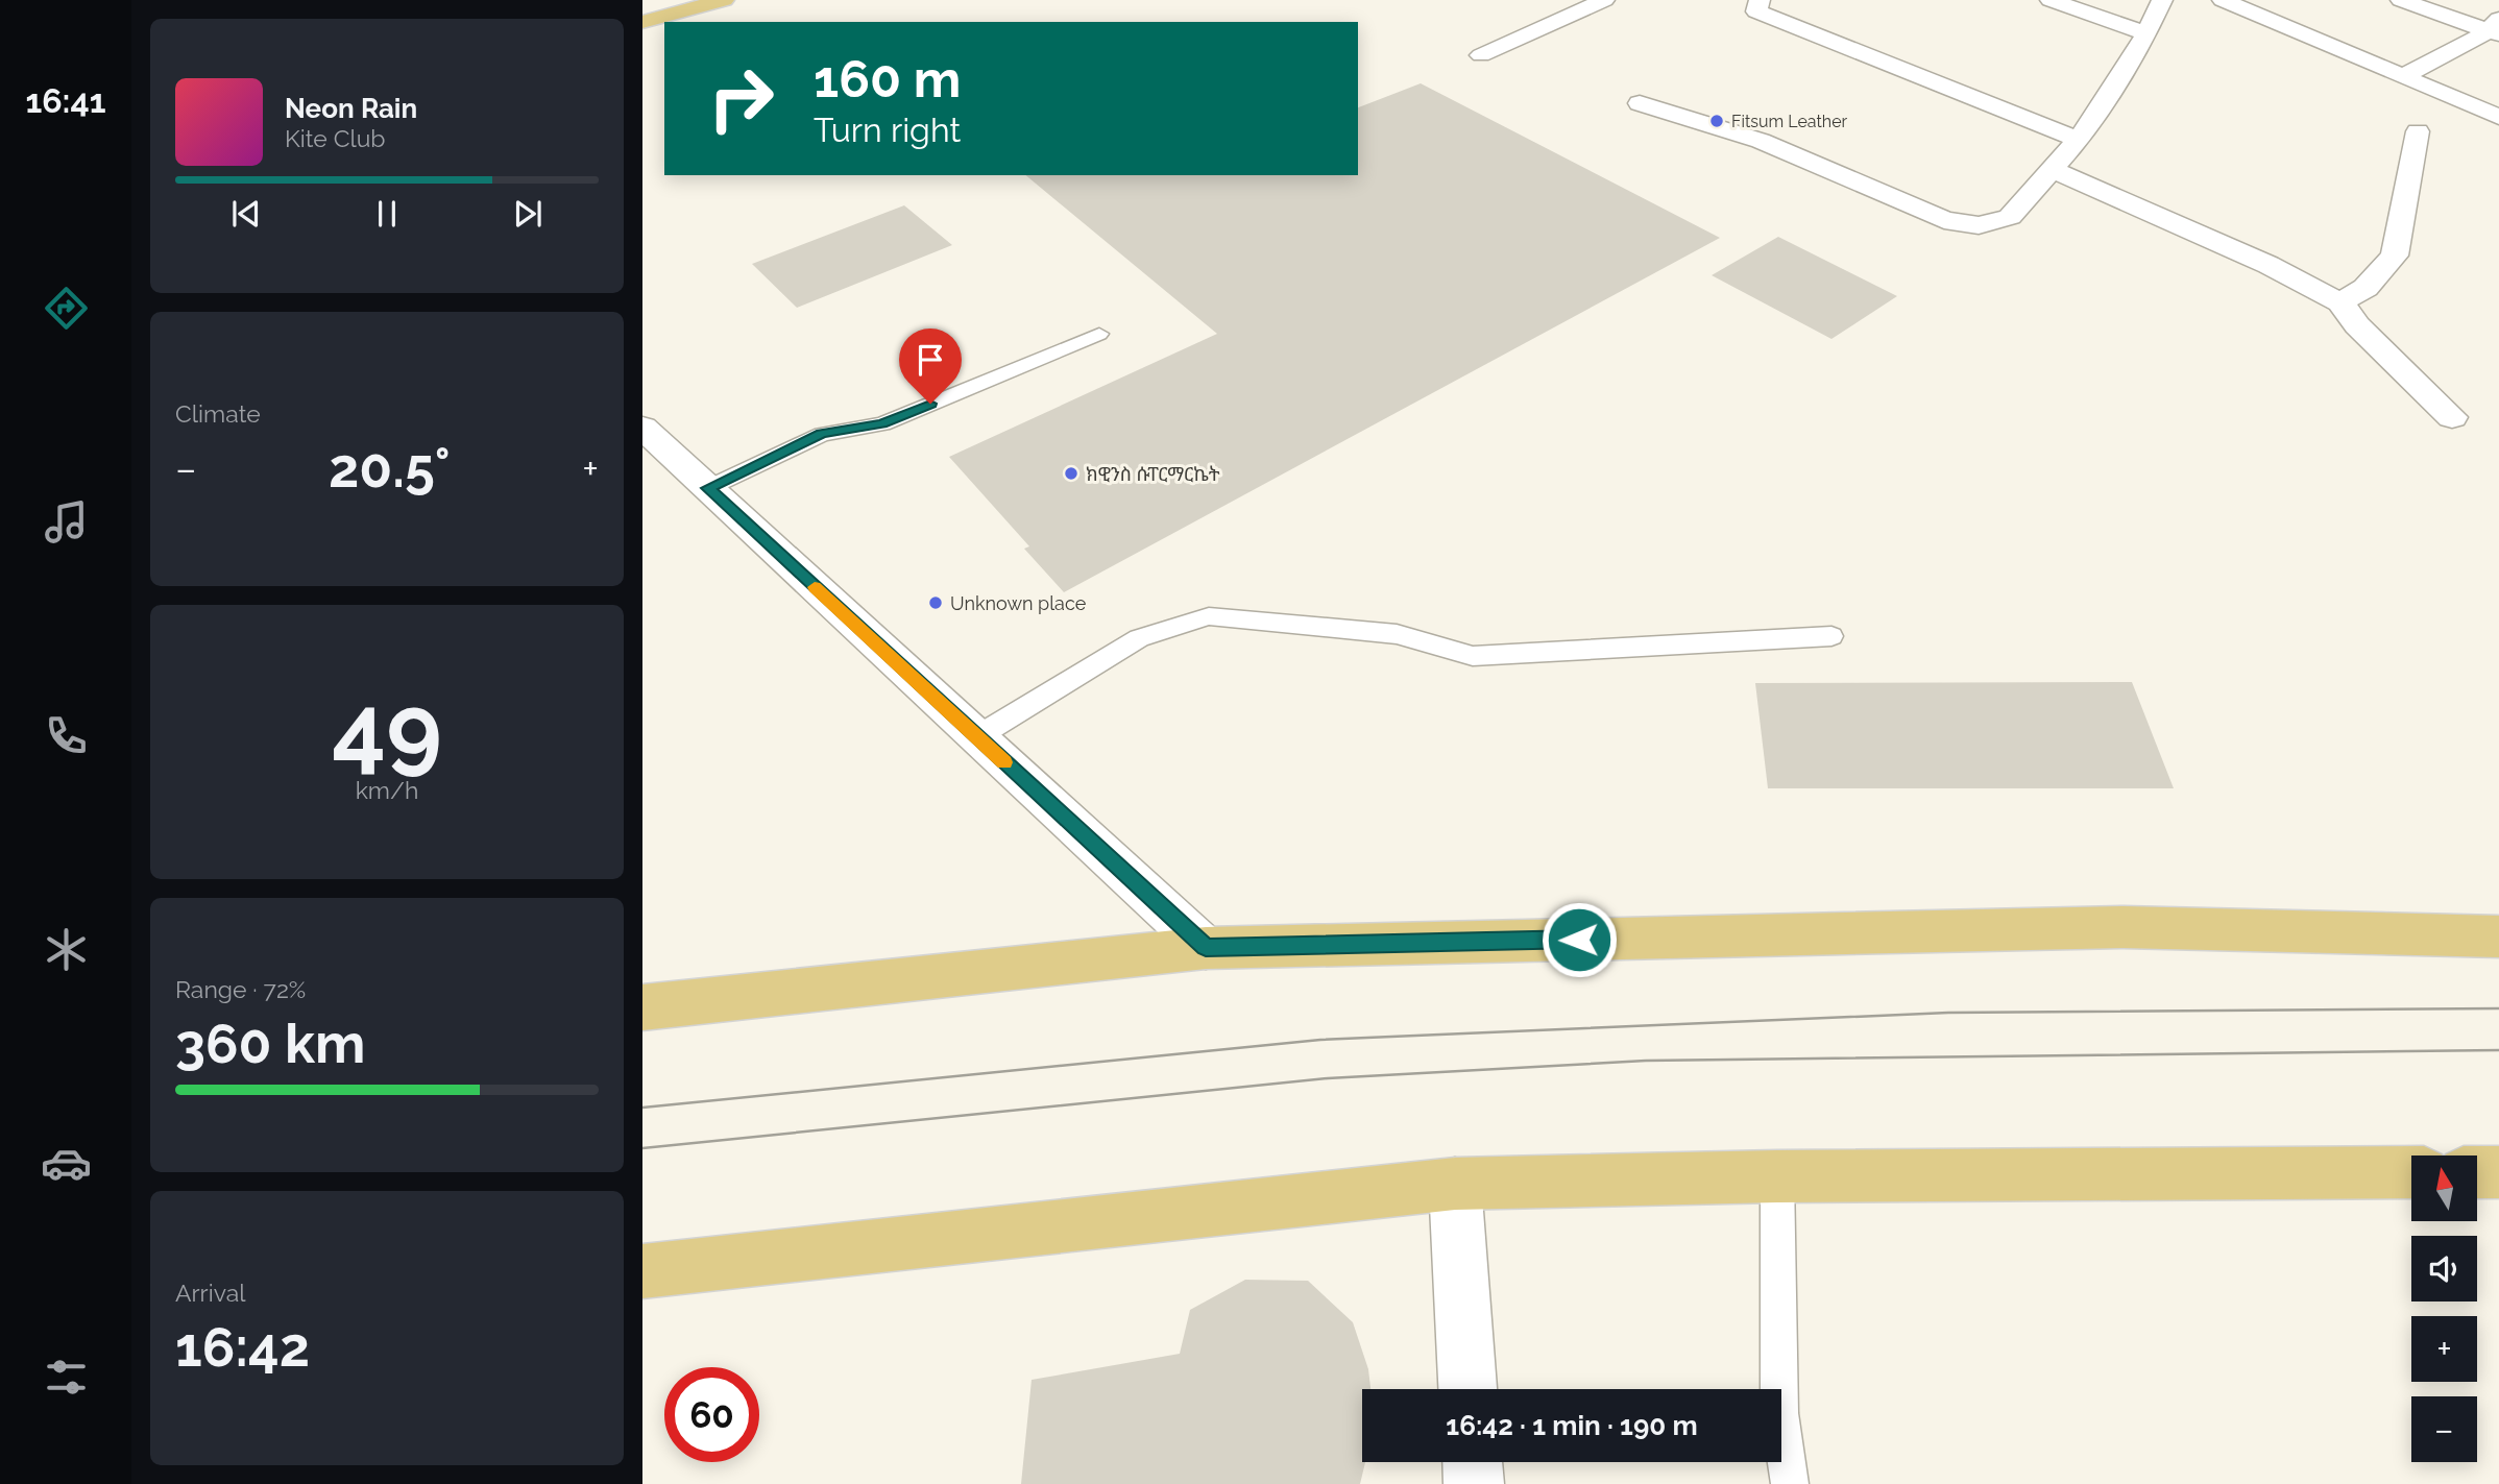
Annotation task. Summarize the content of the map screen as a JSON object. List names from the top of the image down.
{
  "places": ["Fitsum Leather", "ክዊንስ ሱፐርማርኬት", "Unknown place"],
  "north": "top",
  "page": {
    "tabs": "16:41",
    "turn": ["160 m", "Turn right"],
    "song": ["Neon Rain", "Kite Club"],
    "tile": [
      "Climate",
      ["49", "km/h"],
      ["Range · 72%", "360 km"],
      ["Arrival", "16:42"]
    ],
    "heat": ["−", "20.5°", "+"],
    "map_buttons": ["+", "−"],
    "limit": "60",
    "trip": "16:42 · 1 min · 190 m"
  }
}
